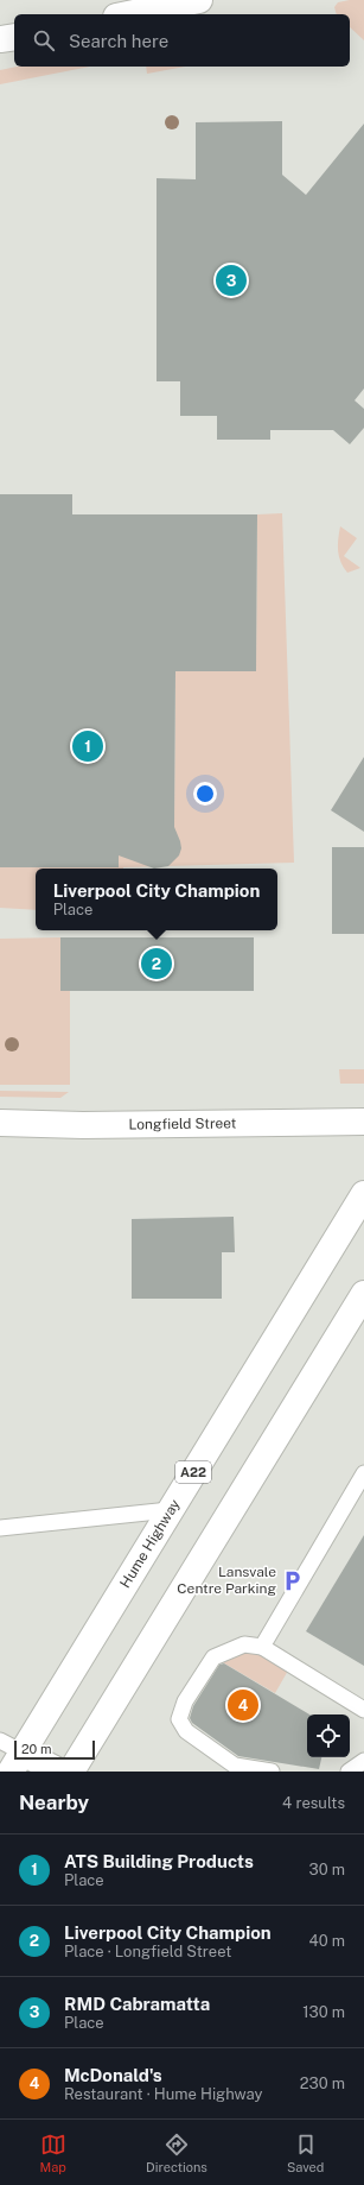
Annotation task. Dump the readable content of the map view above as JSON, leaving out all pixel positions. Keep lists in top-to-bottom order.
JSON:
{
  "streets": {
    "main road": ["Longfield Street", "A22", "Hume Highway"]
  },
  "places": {
    "parking": ["Lansvale Centre Parking"]
  },
  "scale_bar": "20 m",
  "page": {
    "search": "Search here",
    "pins": [
      "3",
      "1",
      "2",
      "4"
    ],
    "popup": ["Liverpool City Champion", "Place"],
    "scale": "20 m",
    "heading": ["Nearby", "4 results"],
    "list": [
      {
        "mark": "1",
        "name": "ATS Building Products",
        "note": "Place",
        "value": "30 m"
      },
      {
        "mark": "2",
        "name": "Liverpool City Champion",
        "note": "Place · Longfield Street",
        "value": "40 m"
      },
      {
        "mark": "3",
        "name": "RMD Cabramatta",
        "note": "Place",
        "value": "130 m"
      },
      {
        "mark": "4",
        "name": "McDonald's",
        "note": "Restaurant · Hume Highway",
        "value": "230 m"
      }
    ],
    "nav": ["Map", "Directions", "Saved"]
  }
}
